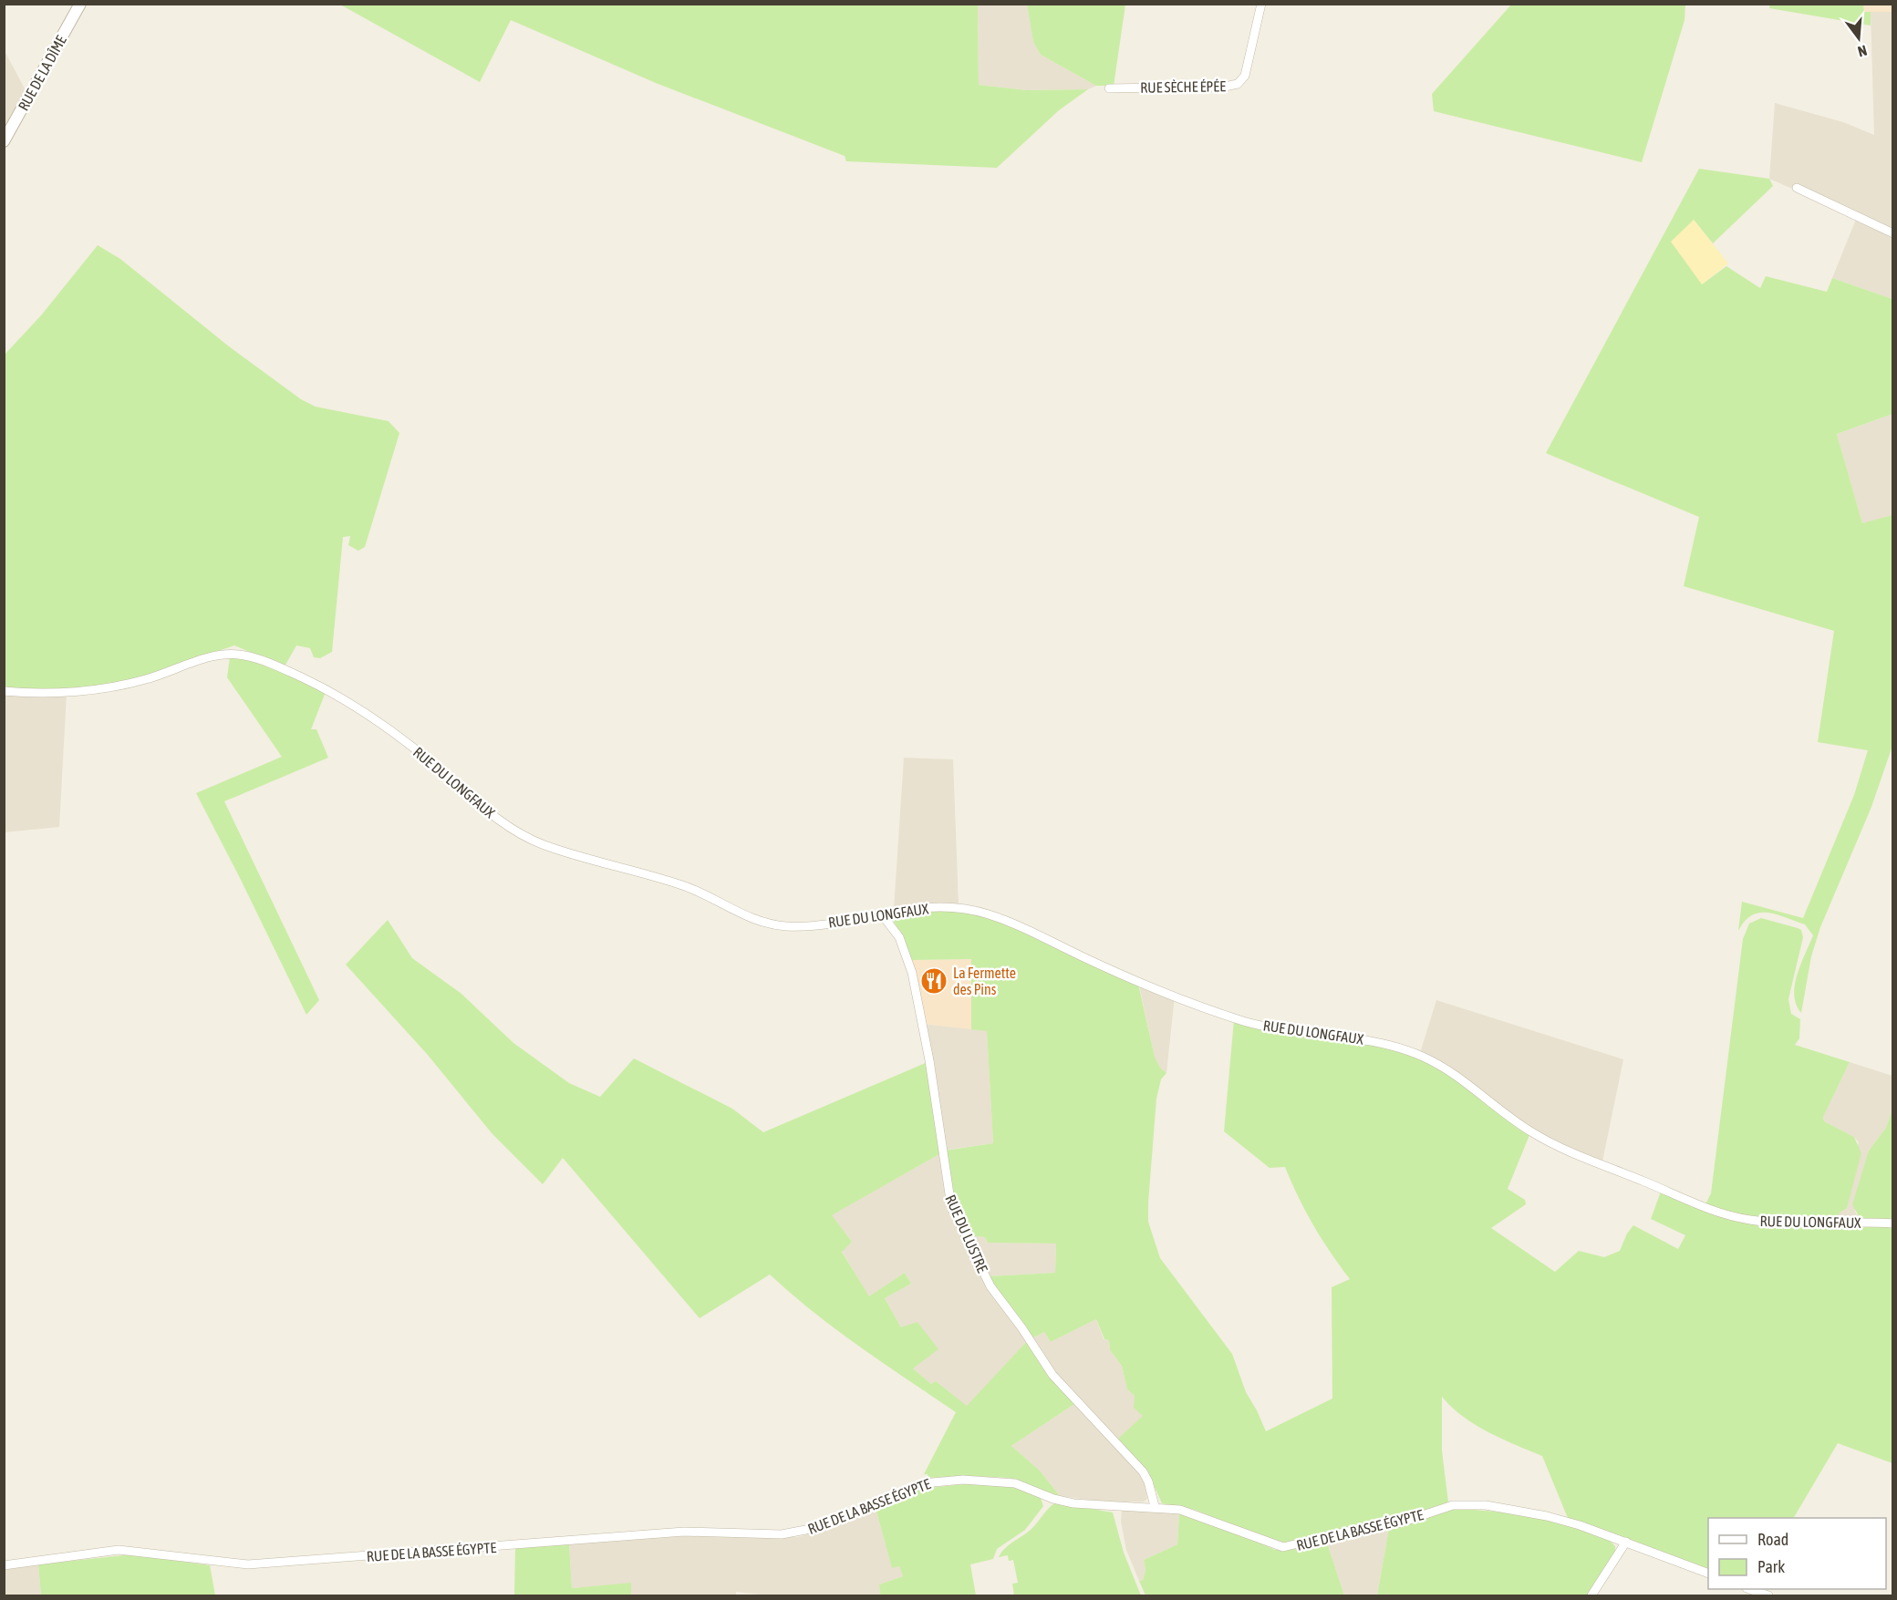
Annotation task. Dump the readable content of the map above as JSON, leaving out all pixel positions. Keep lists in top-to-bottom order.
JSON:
{
  "streets": {
    "street": [
      "RUE DE LA DÎME",
      "RUE SÈCHE ÉPÉE",
      "RUE DU LONGFAUX",
      "RUE DU LUSTRE",
      "RUE DE LA BASSE ÉGYPTE"
    ]
  },
  "crossings": [
    ["RUE DU LONGFAUX", "RUE DU LUSTRE"],
    ["RUE DU LUSTRE", "RUE DE LA BASSE ÉGYPTE"]
  ],
  "places": {
    "restaurant": ["La Fermette des Pins"]
  },
  "legend": ["Road", "Park"],
  "north": "bottom"
}
